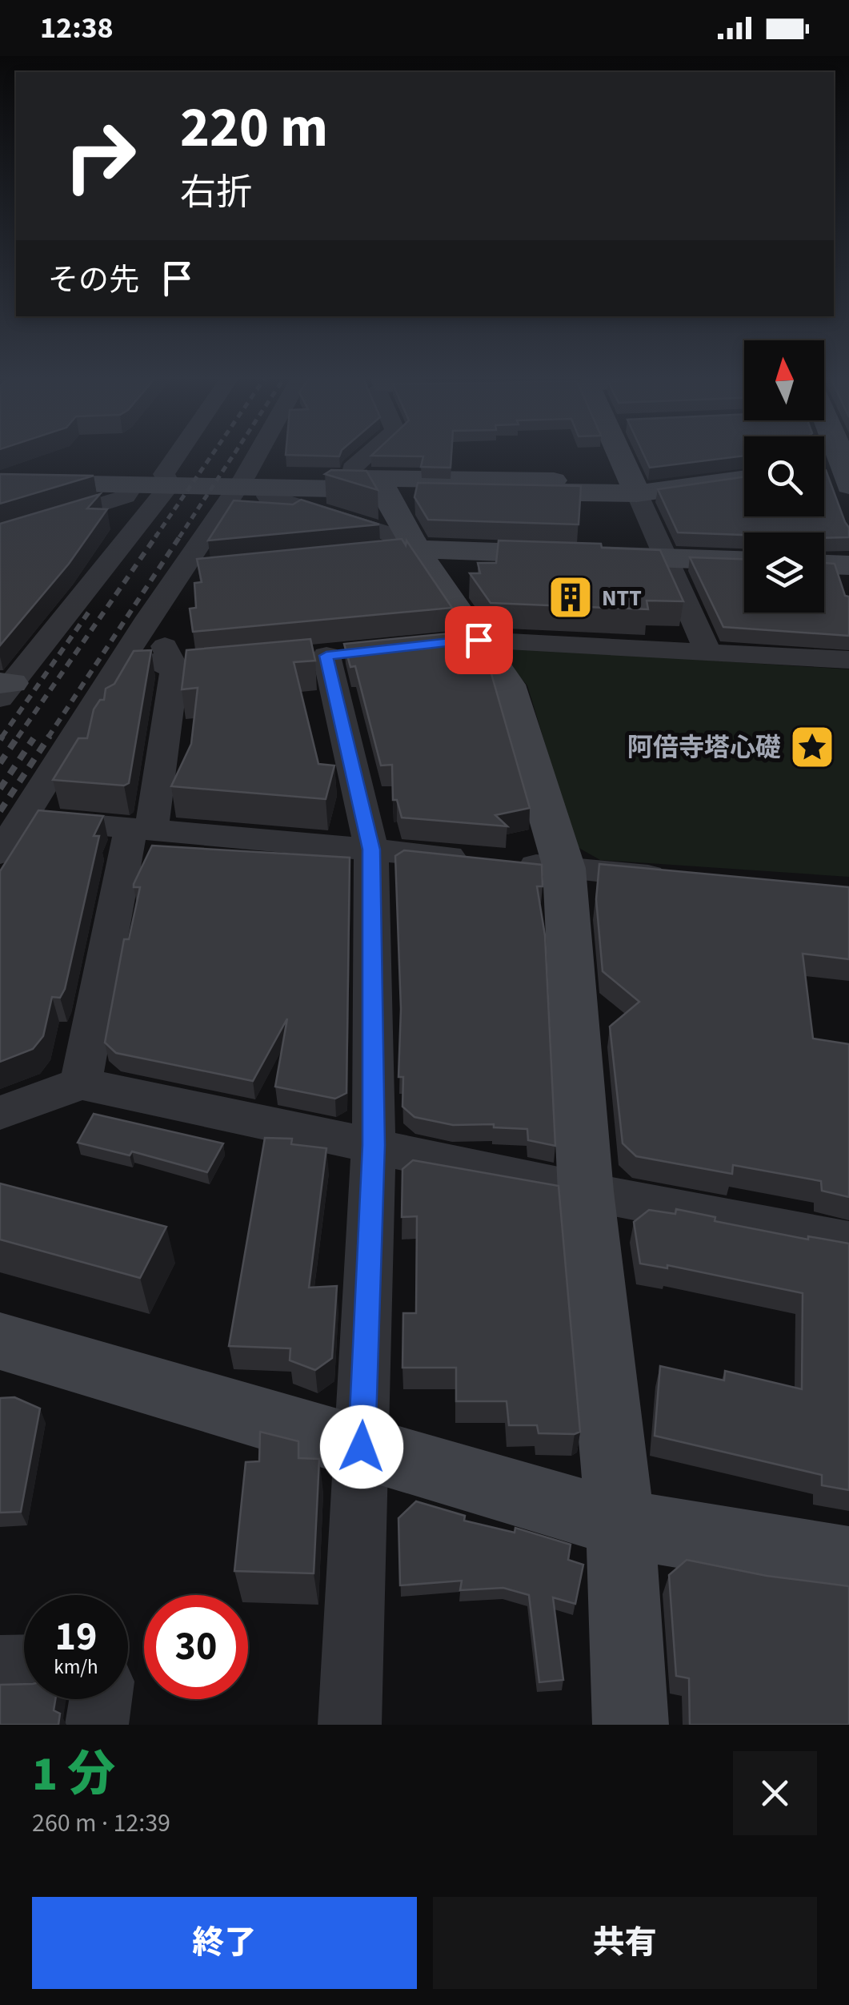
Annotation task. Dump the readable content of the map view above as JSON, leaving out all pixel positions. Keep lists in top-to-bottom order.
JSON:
{
  "places": {
    "building": ["NTT"],
    "place": ["阿倍寺塔心礎"]
  },
  "north": "top",
  "page": {
    "status": "12:38",
    "turn": ["220 m", "右折"],
    "then": "その先",
    "speed": "19 km/h",
    "limit": "30",
    "heading": ["1 分", "260 m · 12:39"],
    "buttons": ["終了", "共有"]
  }
}
